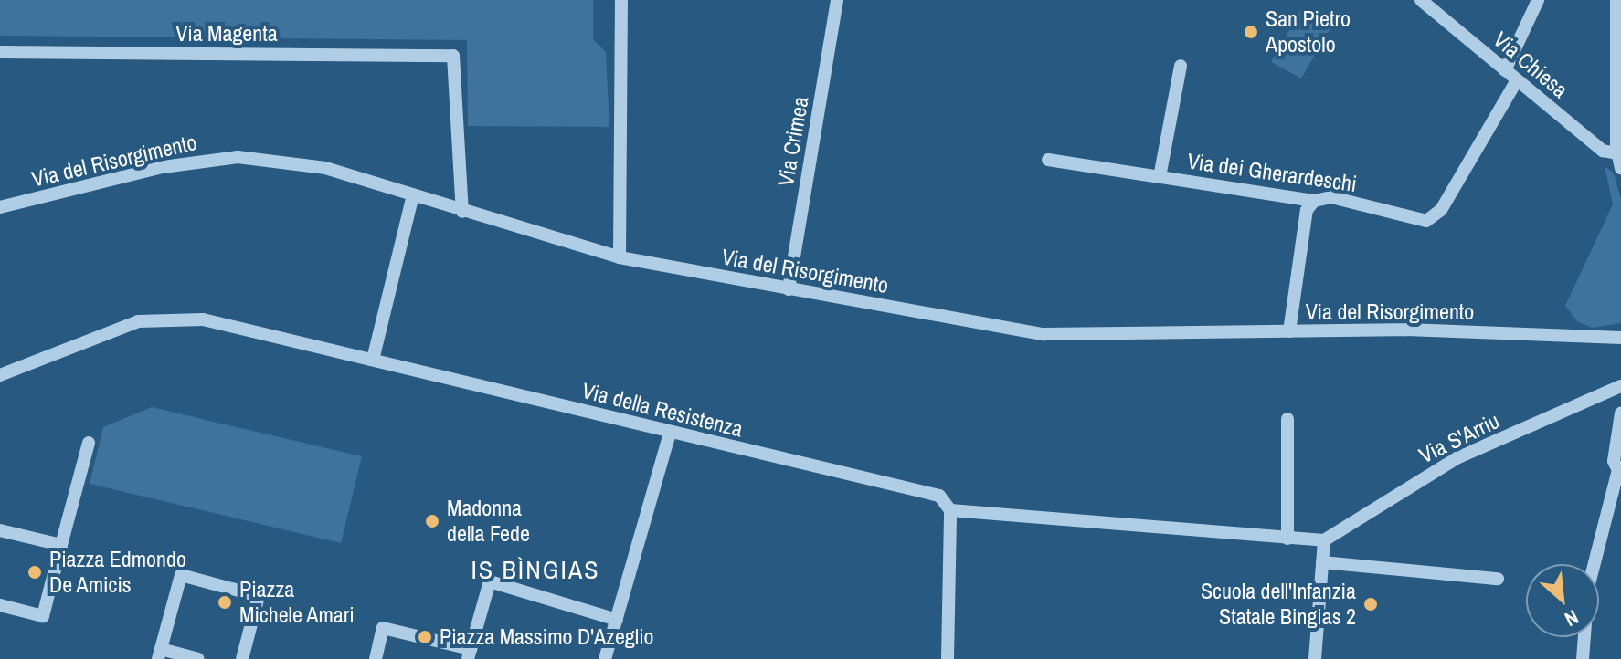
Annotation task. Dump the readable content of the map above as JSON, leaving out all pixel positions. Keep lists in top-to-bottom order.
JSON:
{
  "streets": {
    "street": [
      "Via Magenta",
      "Via Chiesa",
      "Via Crimea",
      "Via del Risorgimento",
      "Via dei Gherardeschi",
      "Via della Resistenza",
      "Via S'Arriu"
    ]
  },
  "crossings": [
    ["Via Magenta", "Via del Risorgimento"],
    ["Via Chiesa", "Via dei Gherardeschi"],
    ["Via Crimea", "Via del Risorgimento"],
    ["Via della Resistenza", "Via S'Arriu"]
  ],
  "districts": ["IS BÌNGIAS"],
  "places": [
    "San Pietro Apostolo",
    "Madonna della Fede",
    "Piazza Edmondo De Amicis",
    "Piazza Michele Amari",
    "Scuola dell'Infanzia Statale Bingias 2",
    "Piazza Massimo D'Azeglio"
  ],
  "north": "bottom right"
}
